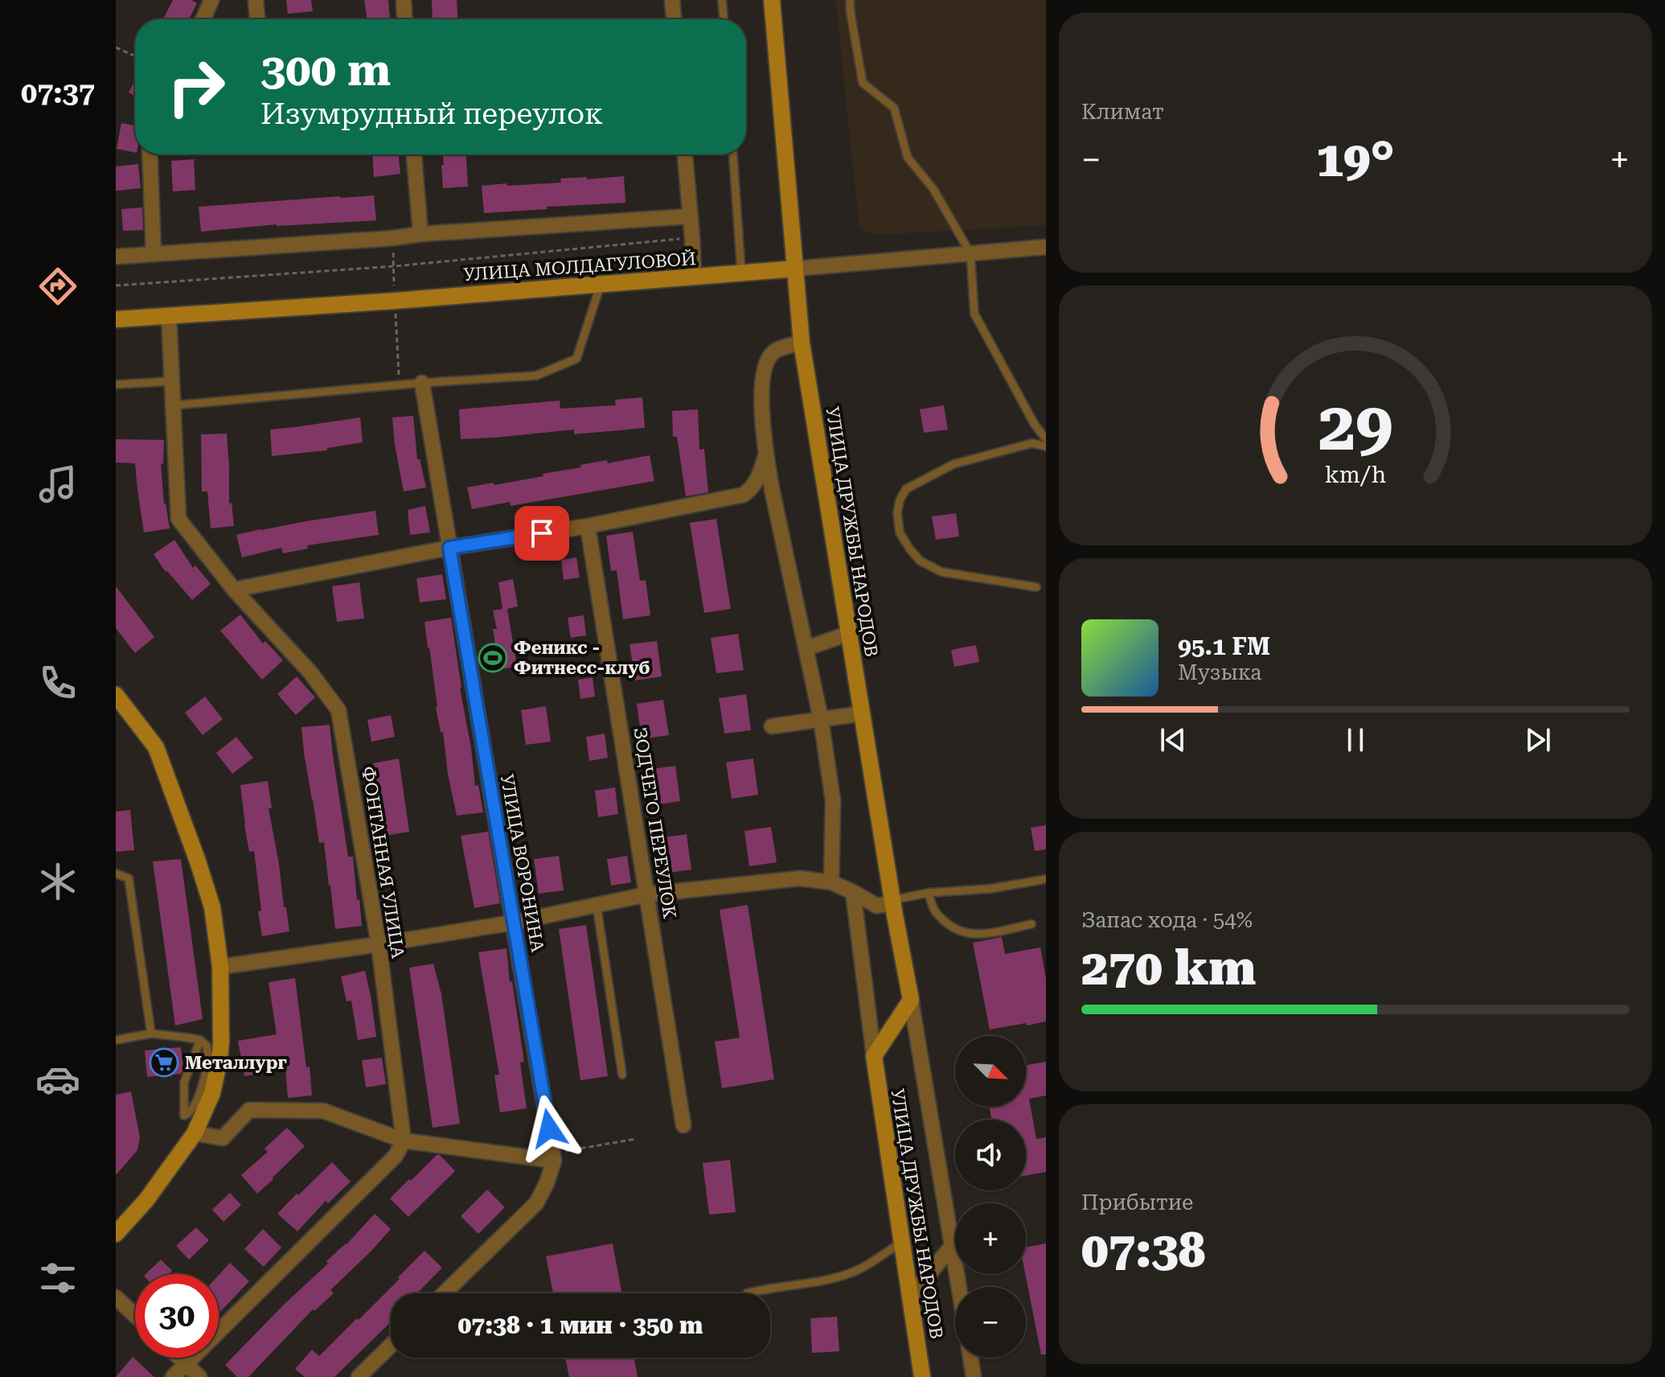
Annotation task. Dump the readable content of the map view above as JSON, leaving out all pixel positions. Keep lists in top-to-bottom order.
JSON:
{
  "streets": {
    "street": [
      "УЛИЦА МОЛДАГУЛОВОЙ",
      "УЛИЦА ДРУЖБЫ НАРОДОВ",
      "ЗОДЧЕГО ПЕРЕУЛОК",
      "ФОНТАННАЯ УЛИЦА",
      "УЛИЦА ВОРОНИНА"
    ]
  },
  "crossings": [
    ["УЛИЦА МОЛДАГУЛОВОЙ", "УЛИЦА ДРУЖБЫ НАРОДОВ"],
    ["УЛИЦА МОЛДАГУЛОВОЙ", "ФОНТАННАЯ УЛИЦА"]
  ],
  "places": {
    "sports": ["Феникс - Фитнесс-клуб"],
    "supermarket": ["Металлург"]
  },
  "north": "bottom right",
  "page": {
    "tabs": "07:37",
    "tile": [
      "Климат",
      ["Запас хода · 54%", "270 km"],
      ["Прибытие", "07:38"]
    ],
    "turn": ["300 m", "Изумрудный переулок"],
    "heat": ["−", "19°", "+"],
    "song": ["95.1 FM", "Музыка"],
    "map_buttons": ["+", "−"],
    "limit": "30",
    "trip": "07:38 · 1 мин · 350 m",
    "gauge": ["29", "km/h"]
  }
}
